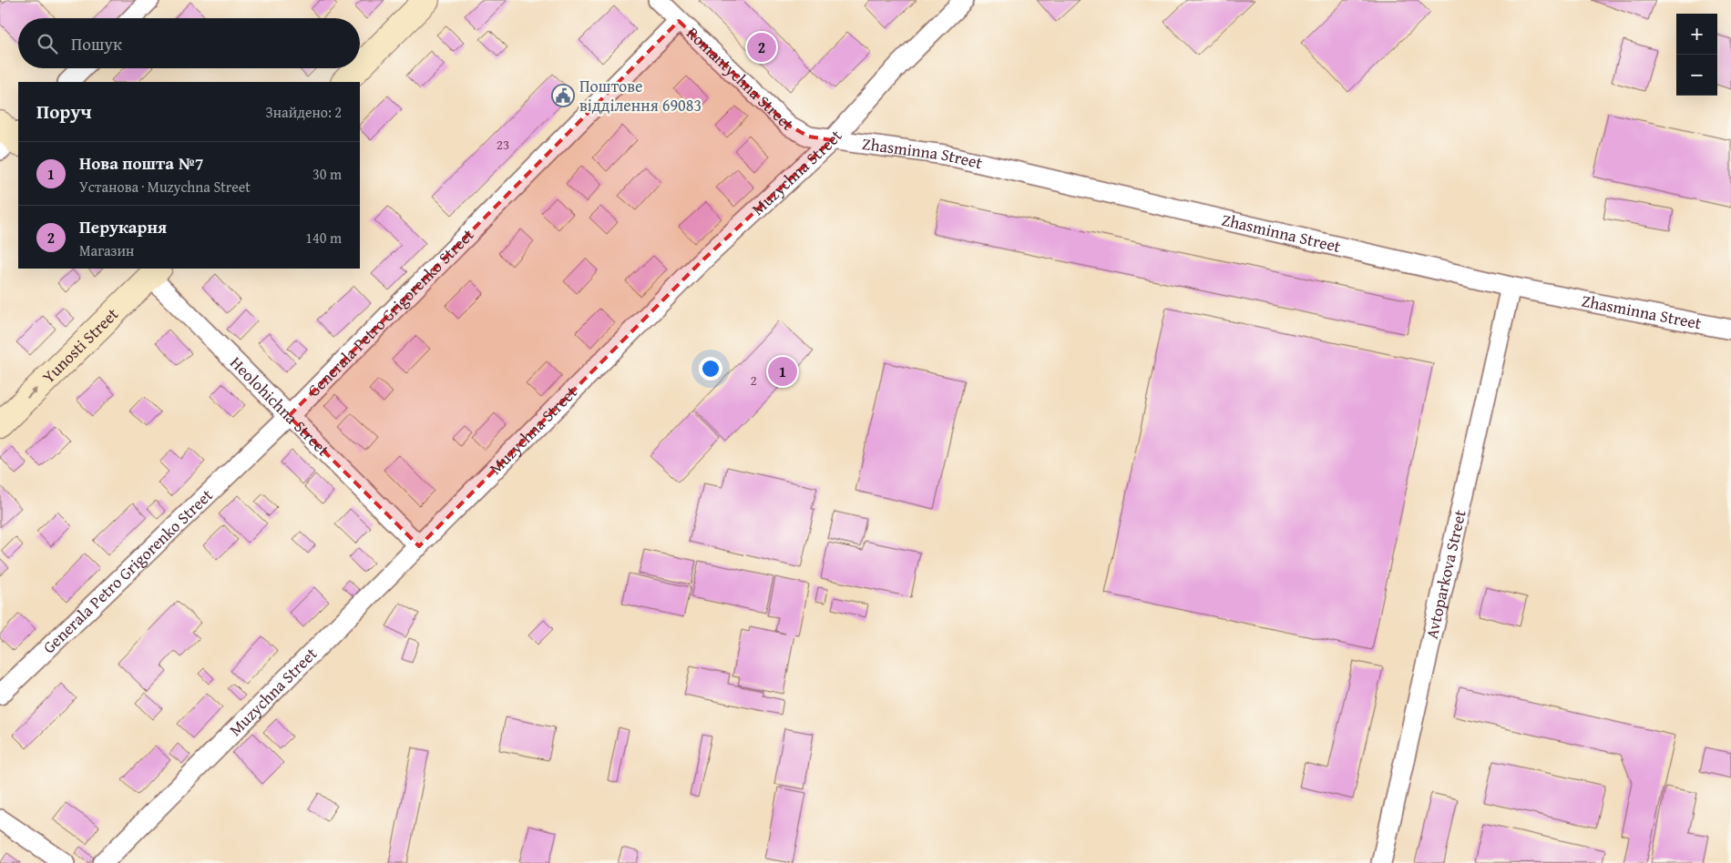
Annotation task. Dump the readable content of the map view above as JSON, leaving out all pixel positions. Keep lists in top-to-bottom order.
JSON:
{
  "streets": {
    "street": [
      "Romantychna Street",
      "Zhasminna Street",
      "Muzychna Street",
      "Generala Petro Grigorenko Street",
      "Yunosti Street",
      "Heolohichna Street",
      "Avtoparkova Street"
    ]
  },
  "crossings": [
    ["Romantychna Street", "Zhasminna Street"],
    ["Romantychna Street", "Muzychna Street"],
    ["Romantychna Street", "Generala Petro Grigorenko Street"],
    ["Zhasminna Street", "Muzychna Street"],
    ["Zhasminna Street", "Avtoparkova Street"],
    ["Muzychna Street", "Heolohichna Street"],
    ["Generala Petro Grigorenko Street", "Heolohichna Street"],
    ["Yunosti Street", "Heolohichna Street"]
  ],
  "one_way": ["Yunosti Street"],
  "places": {
    "public building": ["Поштове відділення 69083"]
  },
  "house_numbers": ["23", "2"],
  "page": {
    "map_buttons": ["+", "−"],
    "search": "Пошук",
    "pins": ["2", "1"],
    "heading": ["Поруч", "Знайдено: 2"],
    "list": [
      {
        "mark": "1",
        "name": "Нова пошта №7",
        "note": "Установа · Muzychna Street",
        "value": "30 m"
      },
      {
        "mark": "2",
        "name": "Перукарня",
        "note": "Магазин",
        "value": "140 m"
      }
    ]
  }
}
